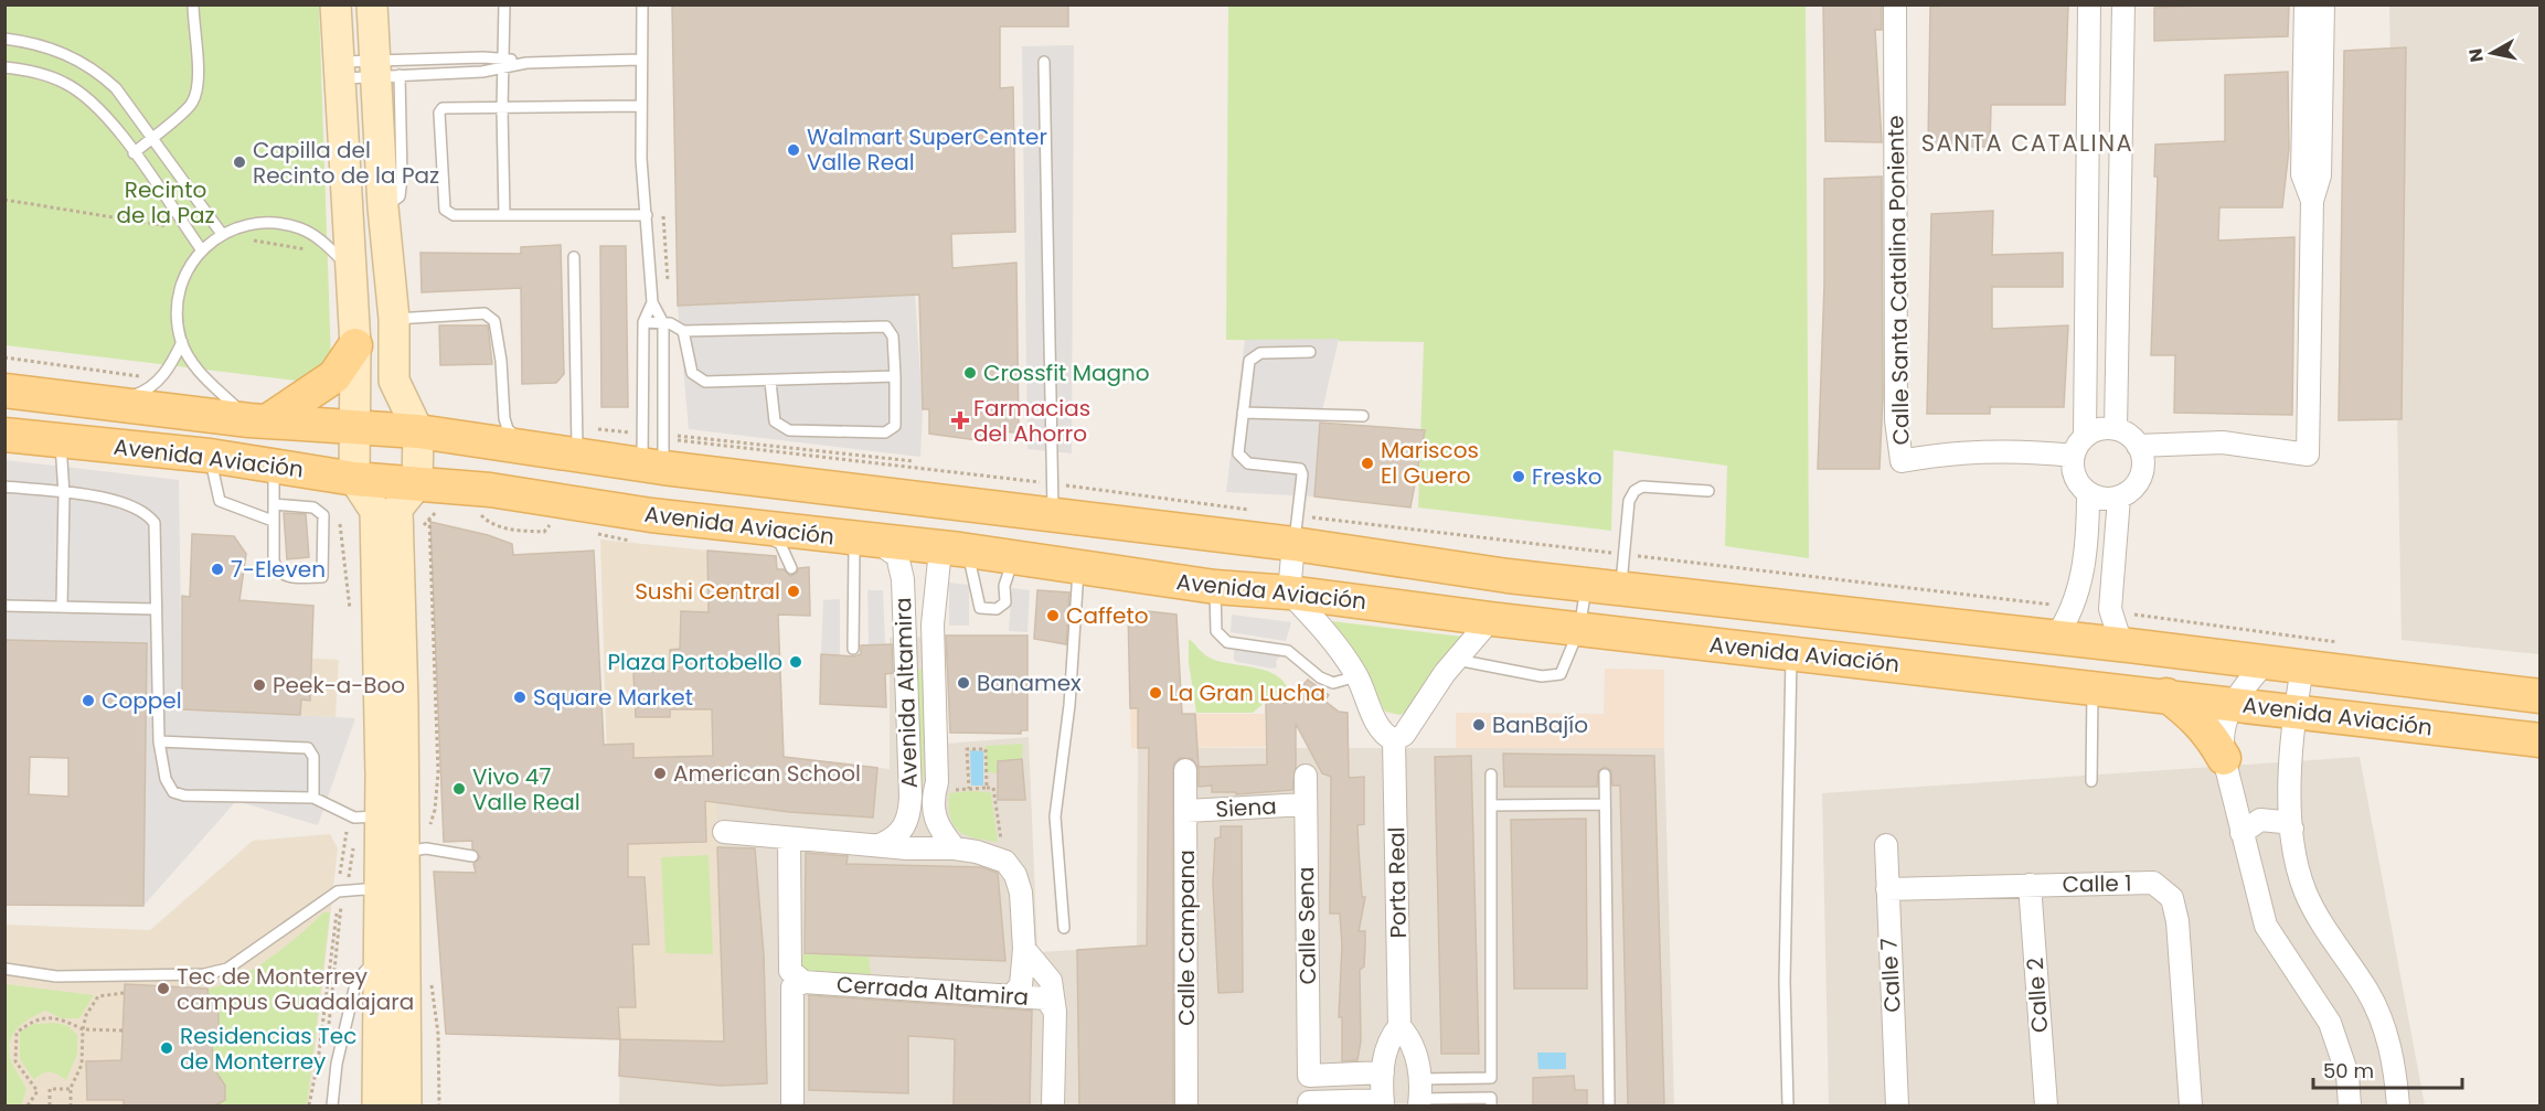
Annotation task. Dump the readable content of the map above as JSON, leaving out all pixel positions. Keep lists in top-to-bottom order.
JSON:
{
  "streets": {
    "main road": ["Avenida Aviación"],
    "street": [
      "Calle Santa Catalina Poniente",
      "Avenida Altamira",
      "Siena",
      "Porta Real",
      "Calle 1",
      "Calle Sena",
      "Calle Campana",
      "Calle 7",
      "Cerrada Altamira",
      "Calle 2"
    ]
  },
  "crossings": [
    ["Avenida Aviación", "Avenida Altamira"],
    ["Siena", "Calle Sena"],
    ["Siena", "Calle Campana"],
    ["Porta Real", "Calle Sena"],
    ["Calle 1", "Calle 7"],
    ["Calle 1", "Calle 2"]
  ],
  "districts": ["SANTA CATALINA"],
  "parks": ["Recinto de la Paz"],
  "places": {
    "other": [
      "Walmart SuperCenter Valle Real",
      "Capilla del Recinto de la Paz",
      "Crossfit Magno",
      "Mariscos El Guero",
      "Fresko",
      "7-Eleven",
      "Sushi Central",
      "Caffeto",
      "Plaza Portobello",
      "Banamex",
      "Peek-a-Boo",
      "La Gran Lucha",
      "Square Market",
      "Coppel",
      "BanBajío",
      "American School",
      "Vivo 47 Valle Real",
      "Tec de Monterrey campus Guadalajara",
      "Residencias Tec de Monterrey"
    ],
    "health": ["Farmacias del Ahorro"]
  },
  "scale_bar": "50 m",
  "north": "left"
}
